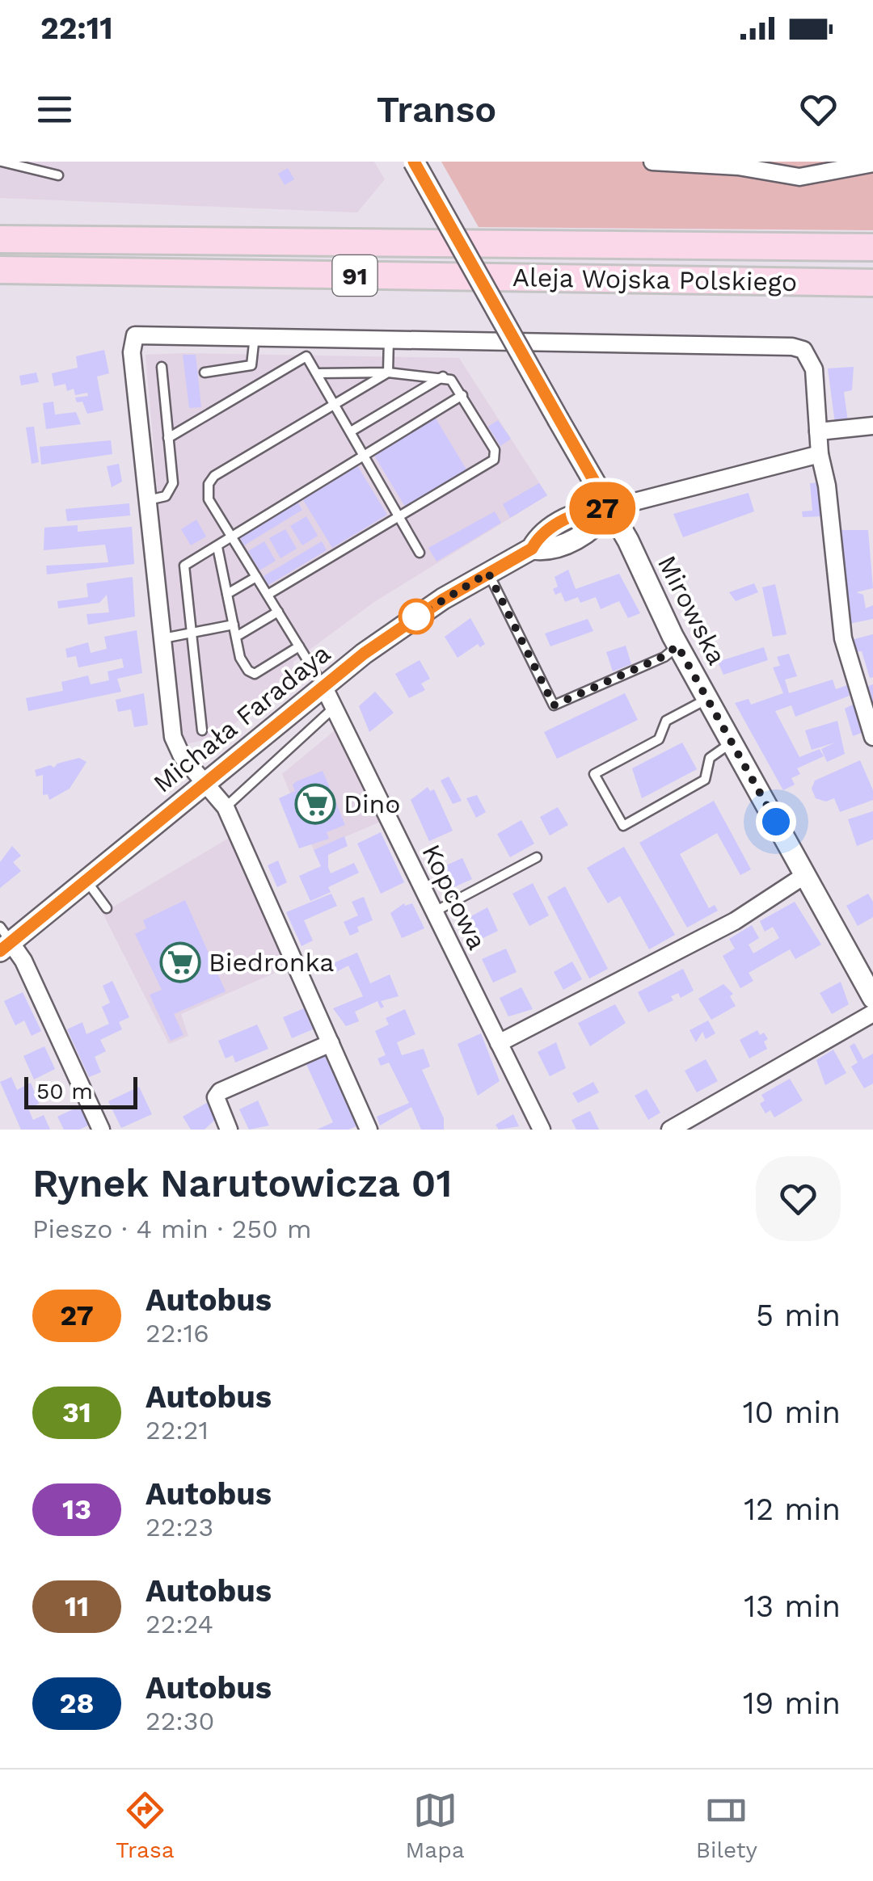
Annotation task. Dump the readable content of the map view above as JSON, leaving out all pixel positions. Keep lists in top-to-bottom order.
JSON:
{
  "streets": {
    "main road": ["91", "Aleja Wojska Polskiego"],
    "street": ["Mirowska", "Michała Faradaya", "Kopcowa"]
  },
  "crossings": [
    ["Mirowska", "Michała Faradaya"],
    ["Michała Faradaya", "Kopcowa"]
  ],
  "places": {
    "supermarket": ["Dino", "Biedronka"]
  },
  "lines": ["bus line 27"],
  "scale_bar": "50 m",
  "page": {
    "status": "22:11",
    "header": "Transo",
    "on_map": "27",
    "scale": "50 m",
    "heading": ["Rynek Narutowicza 01", "Pieszo · 4 min · 250 m"],
    "list": [
      {
        "mark": "27",
        "name": "Autobus",
        "note": "22:16",
        "value": "5 min"
      },
      {
        "mark": "31",
        "name": "Autobus",
        "note": "22:21",
        "value": "10 min"
      },
      {
        "mark": "13",
        "name": "Autobus",
        "note": "22:23",
        "value": "12 min"
      },
      {
        "mark": "11",
        "name": "Autobus",
        "note": "22:24",
        "value": "13 min"
      },
      {
        "mark": "28",
        "name": "Autobus",
        "note": "22:30",
        "value": "19 min"
      }
    ],
    "tabs": ["Trasa", "Mapa", "Bilety"]
  }
}
